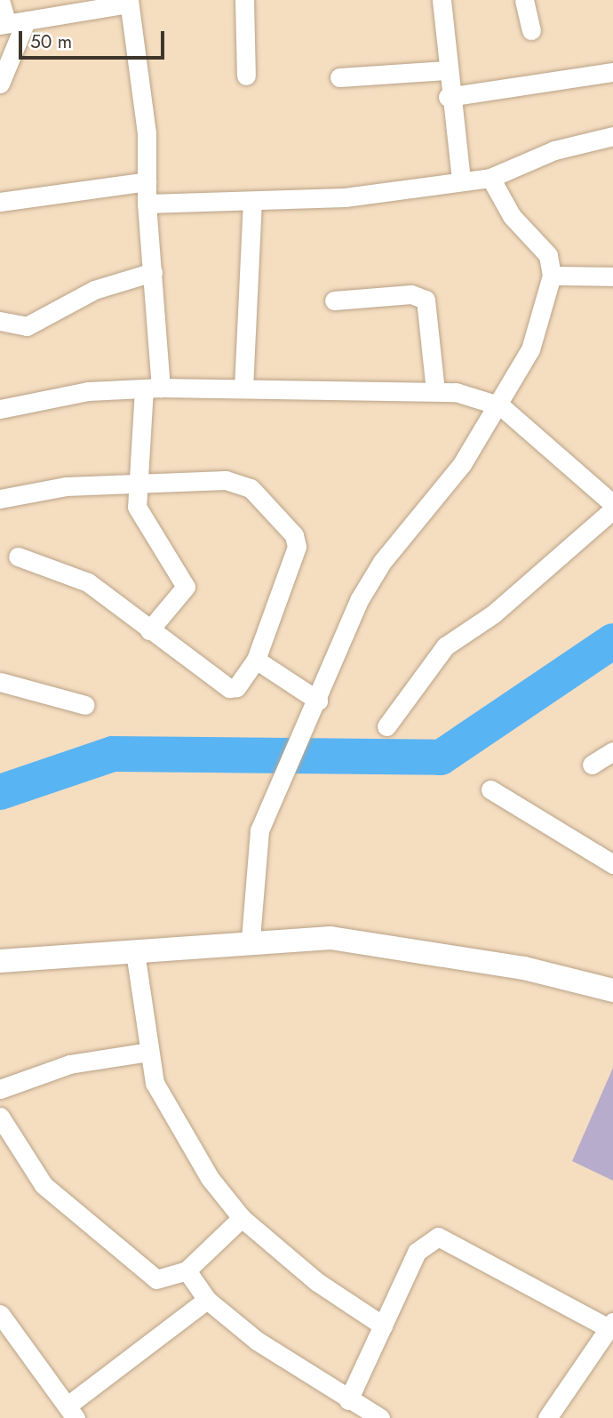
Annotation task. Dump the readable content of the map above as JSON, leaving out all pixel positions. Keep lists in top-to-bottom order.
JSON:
{
  "scale_bar": "50 m"
}
